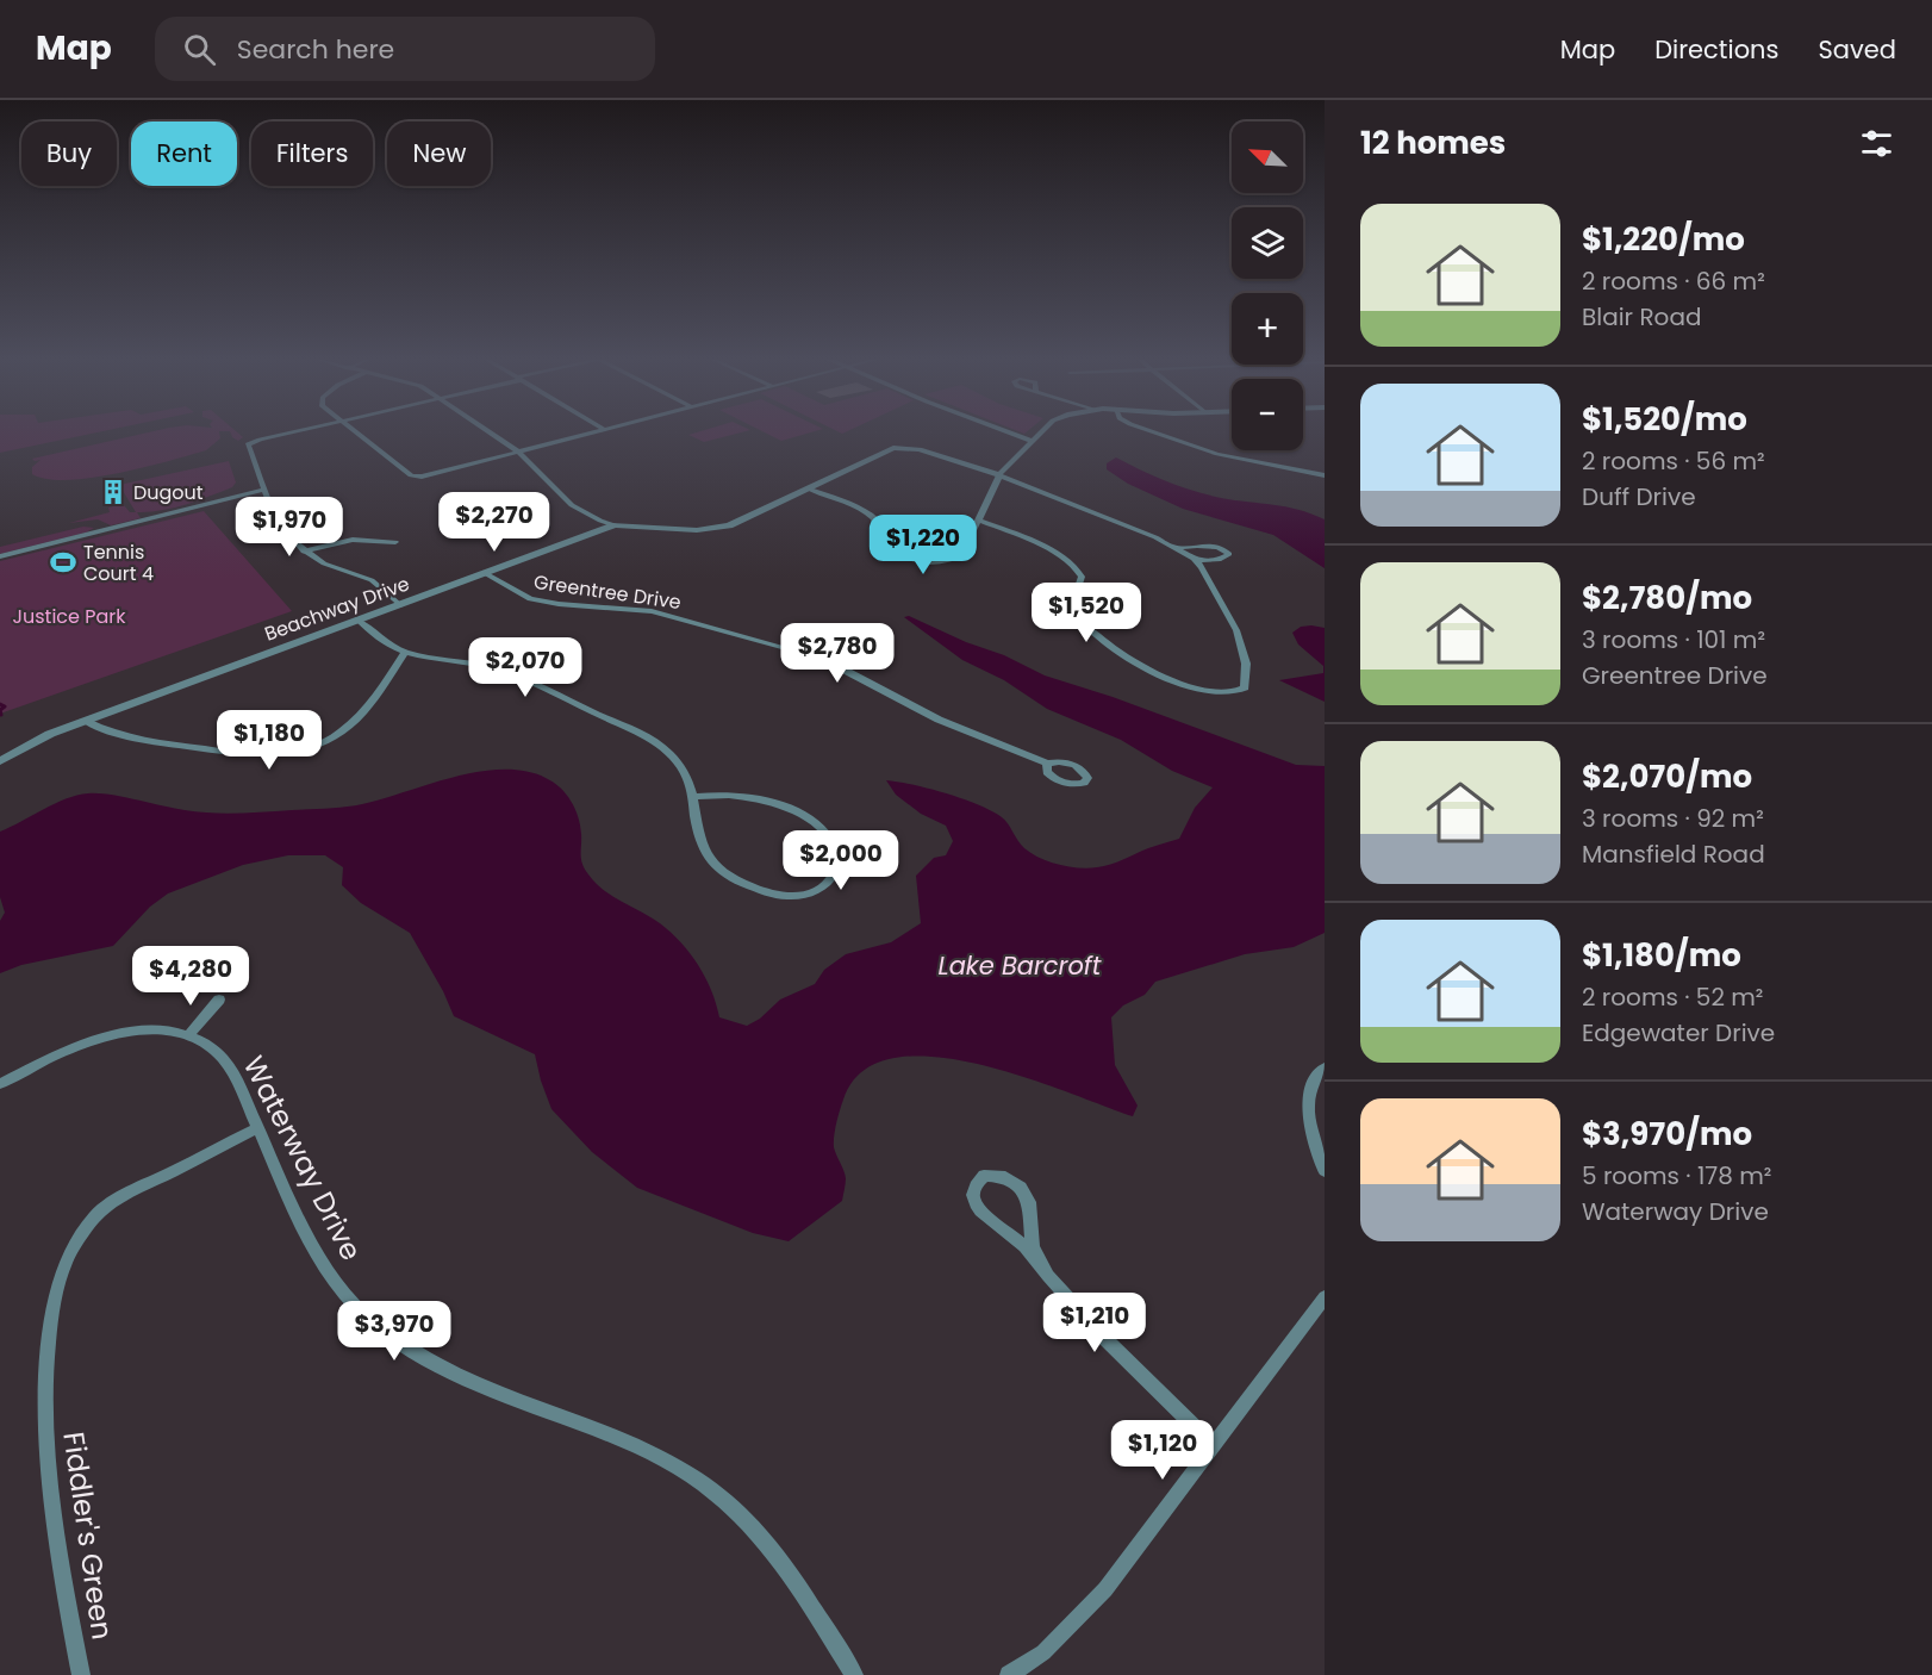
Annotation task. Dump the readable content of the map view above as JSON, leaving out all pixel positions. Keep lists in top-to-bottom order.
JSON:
{
  "streets": {
    "street": [
      "Greentree Drive",
      "Beachway Drive",
      "Waterway Drive",
      "Fiddler's Green"
    ]
  },
  "crossings": [
    ["Greentree Drive", "Beachway Drive"],
    ["Waterway Drive", "Fiddler's Green"]
  ],
  "water": ["Lake Barcroft"],
  "parks": ["Justice Park"],
  "places": {
    "building": ["Dugout"],
    "sports": ["Tennis Court 4"]
  },
  "north": "top left",
  "page": {
    "header": "Map",
    "search": "Search here",
    "nav": ["Map", "Directions", "Saved"],
    "heading": "12 homes",
    "map_buttons": ["+", "−"],
    "chip": [
      "Buy",
      "Rent",
      "Filters",
      "New"
    ],
    "list": [
      {
        "name": "$1,220/mo",
        "note": "2 rooms · 66 m² · Blair Road"
      },
      {
        "name": "$1,520/mo",
        "note": "2 rooms · 56 m² · Duff Drive"
      },
      {
        "name": "$2,780/mo",
        "note": "3 rooms · 101 m² · Greentree Drive"
      },
      {
        "name": "$2,070/mo",
        "note": "3 rooms · 92 m² · Mansfield Road"
      },
      {
        "name": "$1,180/mo",
        "note": "2 rooms · 52 m² · Edgewater Drive"
      },
      {
        "name": "$3,970/mo",
        "note": "5 rooms · 178 m² · Waterway Drive"
      }
    ],
    "price": [
      "$2,270",
      "$1,970",
      "$1,220",
      "$1,520",
      "$2,780",
      "$2,070",
      "$1,180",
      "$2,000",
      "$4,280",
      "$1,210",
      "$3,970",
      "$1,120"
    ]
  }
}
